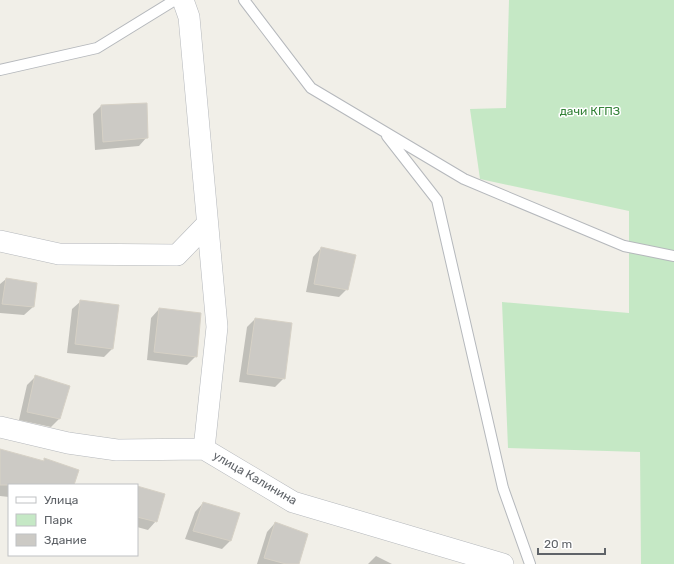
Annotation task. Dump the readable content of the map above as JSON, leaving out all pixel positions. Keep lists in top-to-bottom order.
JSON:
{
  "streets": {
    "street": ["улица Калинина"]
  },
  "parks": ["дачи КГПЗ"],
  "legend": ["Улица", "Парк", "Здание"],
  "scale_bar": "20 m"
}
